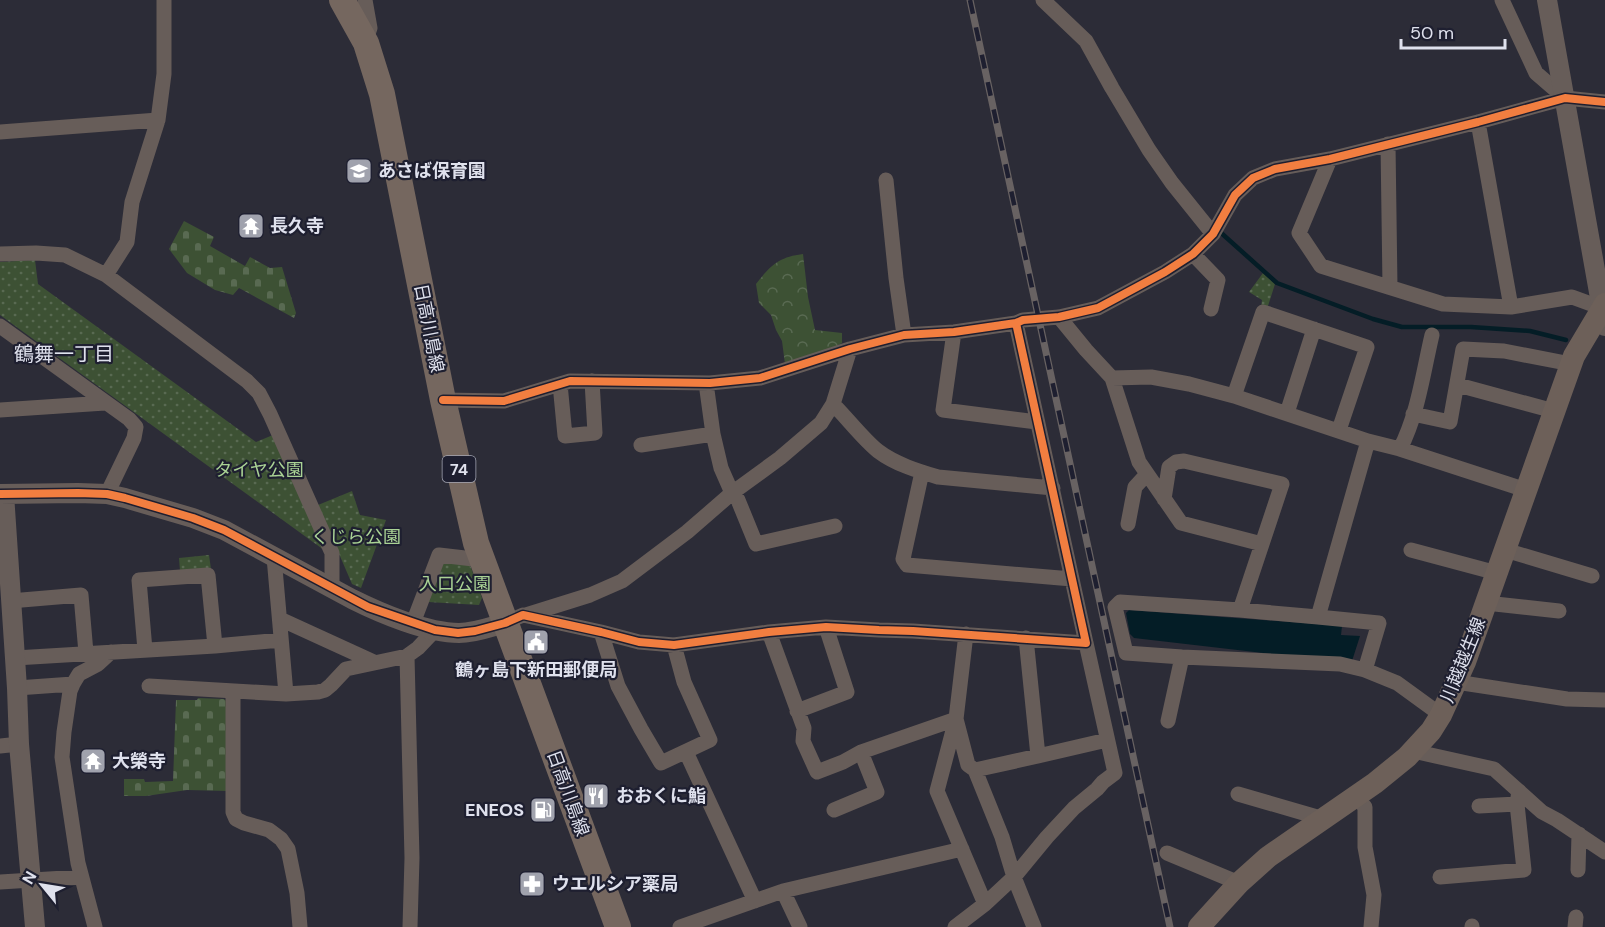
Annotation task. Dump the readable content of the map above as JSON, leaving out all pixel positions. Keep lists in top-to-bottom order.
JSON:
{
  "streets": {
    "main road": ["日高川島線", "74", "川越越生線"]
  },
  "districts": ["鶴舞一丁目"],
  "parks": ["タイヤ公園", "くじら公園", "入口公園"],
  "places": {
    "school or university": ["あさば保育園"],
    "temple": ["長久寺", "大榮寺"],
    "public building": ["鶴ヶ島下新田郵便局"],
    "restaurant": ["おおくに鮨"],
    "fuel station": ["ENEOS"],
    "pharmacy": ["ウエルシア薬局"]
  },
  "scale_bar": "50 m",
  "north": "top left"
}
